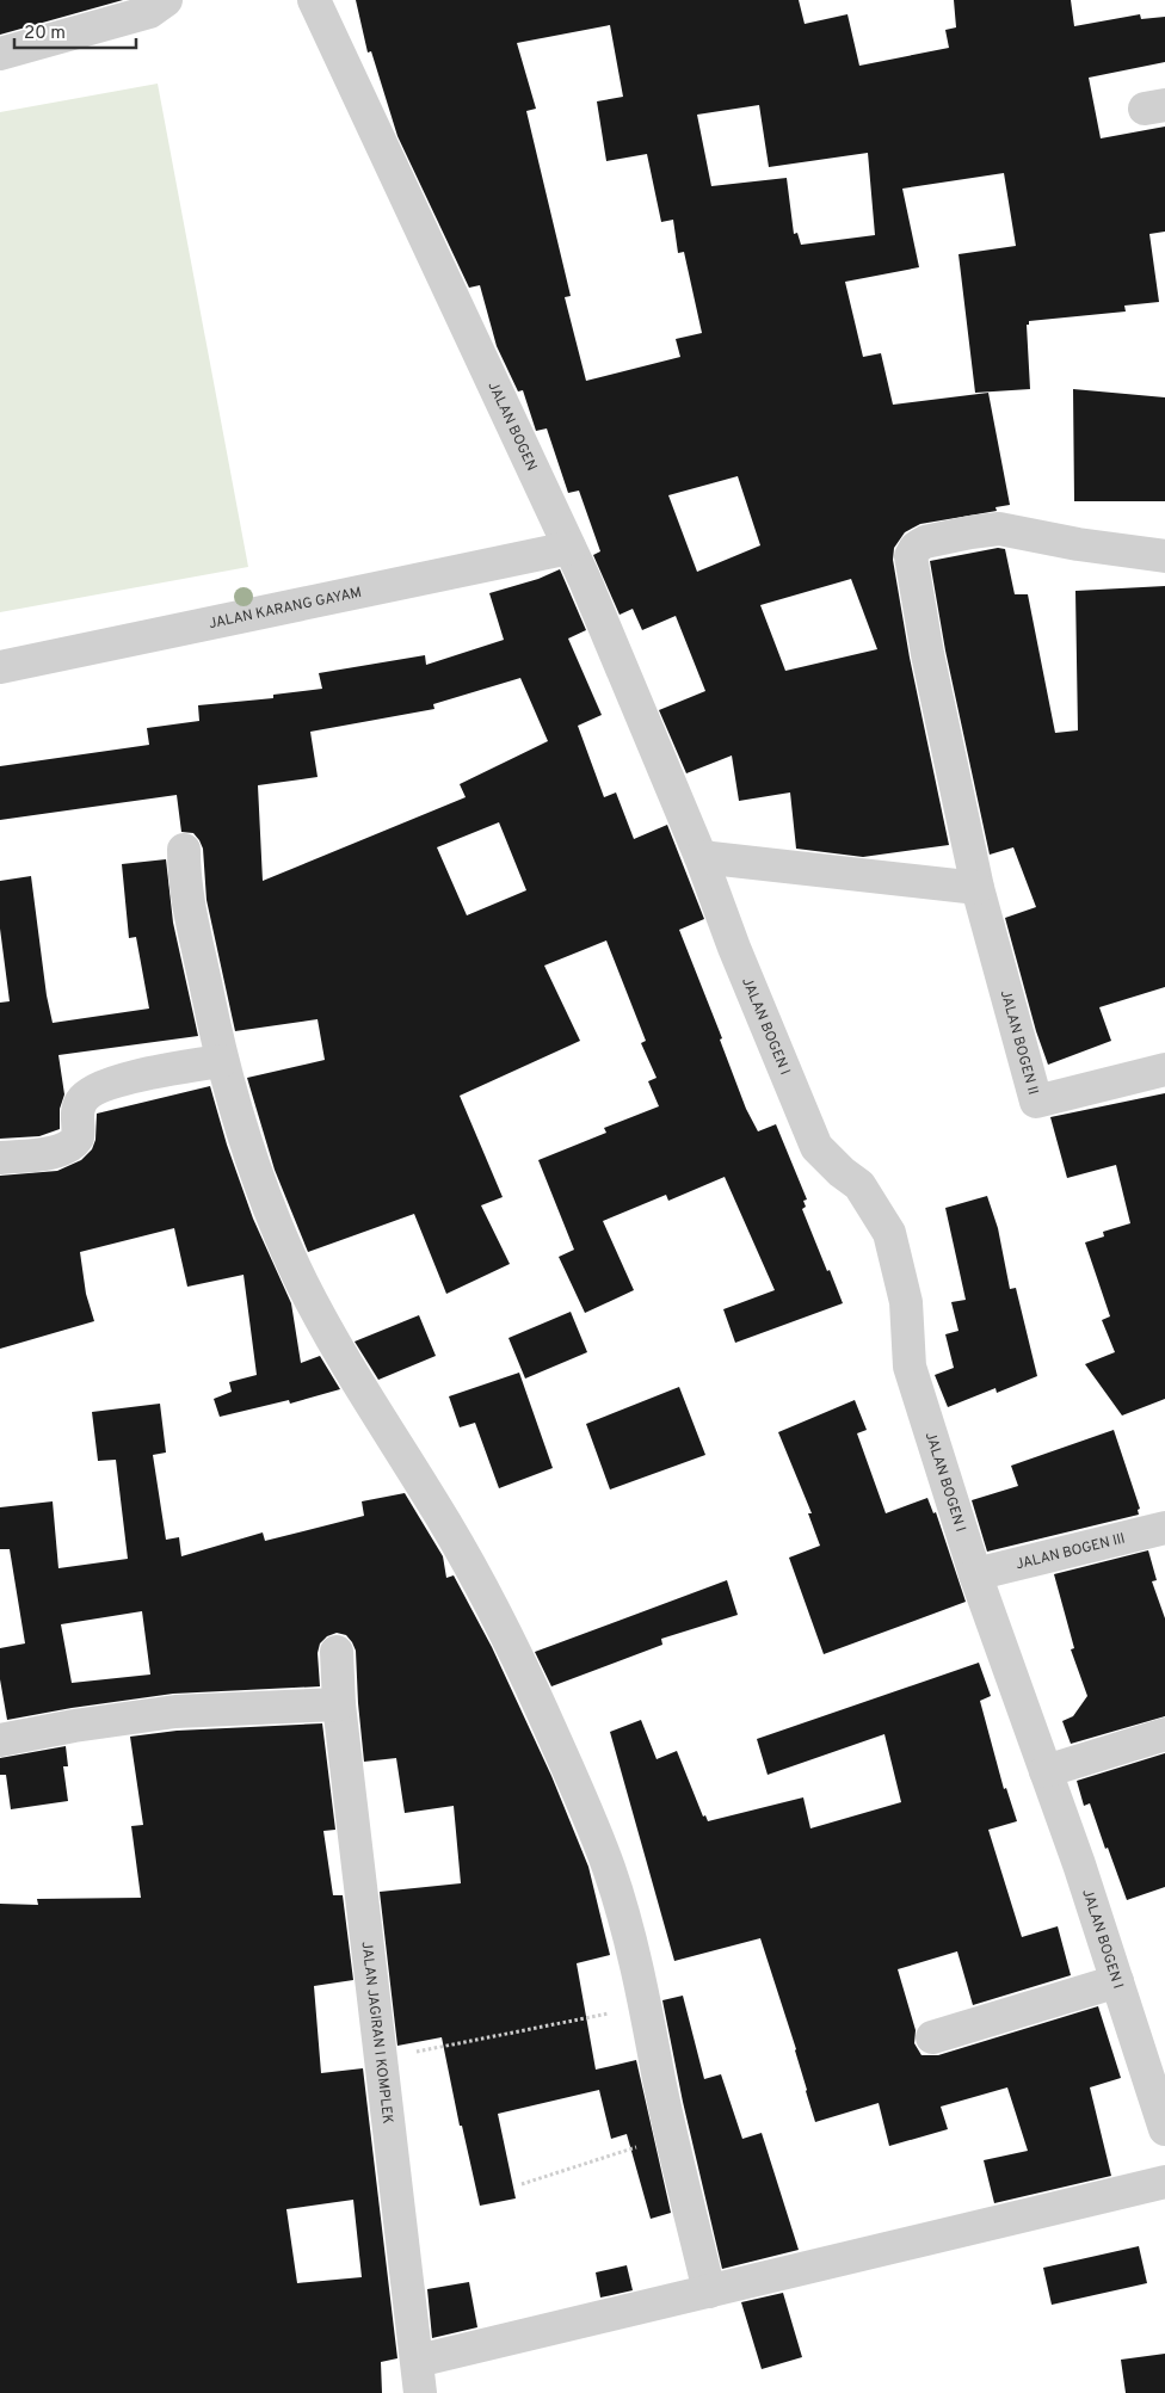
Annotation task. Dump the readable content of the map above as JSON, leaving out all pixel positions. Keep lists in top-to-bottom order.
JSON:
{
  "streets": {
    "street": [
      "JALAN BOGEN",
      "JALAN KARANG GAYAM",
      "JALAN BOGEN I",
      "JALAN BOGEN II",
      "JALAN BOGEN III",
      "JALAN JAGIRAN I KOMPLEK"
    ]
  },
  "crossings": [
    ["JALAN BOGEN", "JALAN KARANG GAYAM"],
    ["JALAN BOGEN", "JALAN BOGEN I"],
    ["JALAN BOGEN I", "JALAN BOGEN III"]
  ],
  "scale_bar": "20 m"
}
